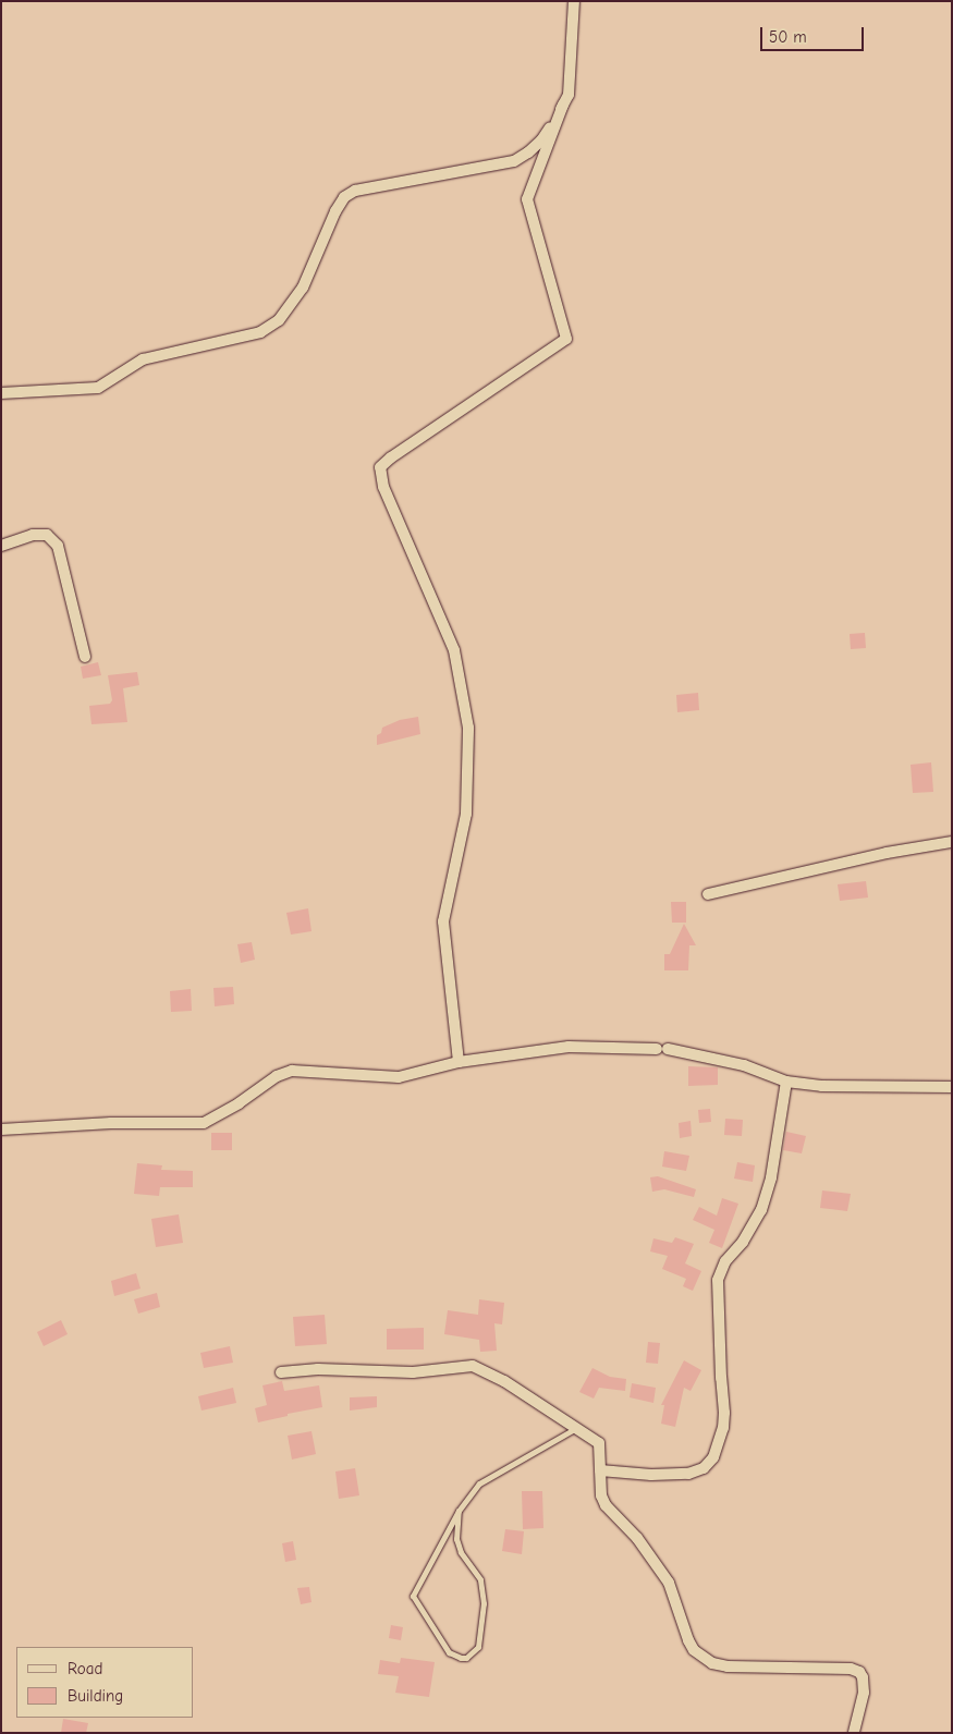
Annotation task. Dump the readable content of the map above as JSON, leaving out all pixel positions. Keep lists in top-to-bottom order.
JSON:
{
  "legend": ["Road", "Building"],
  "scale_bar": "50 m"
}
